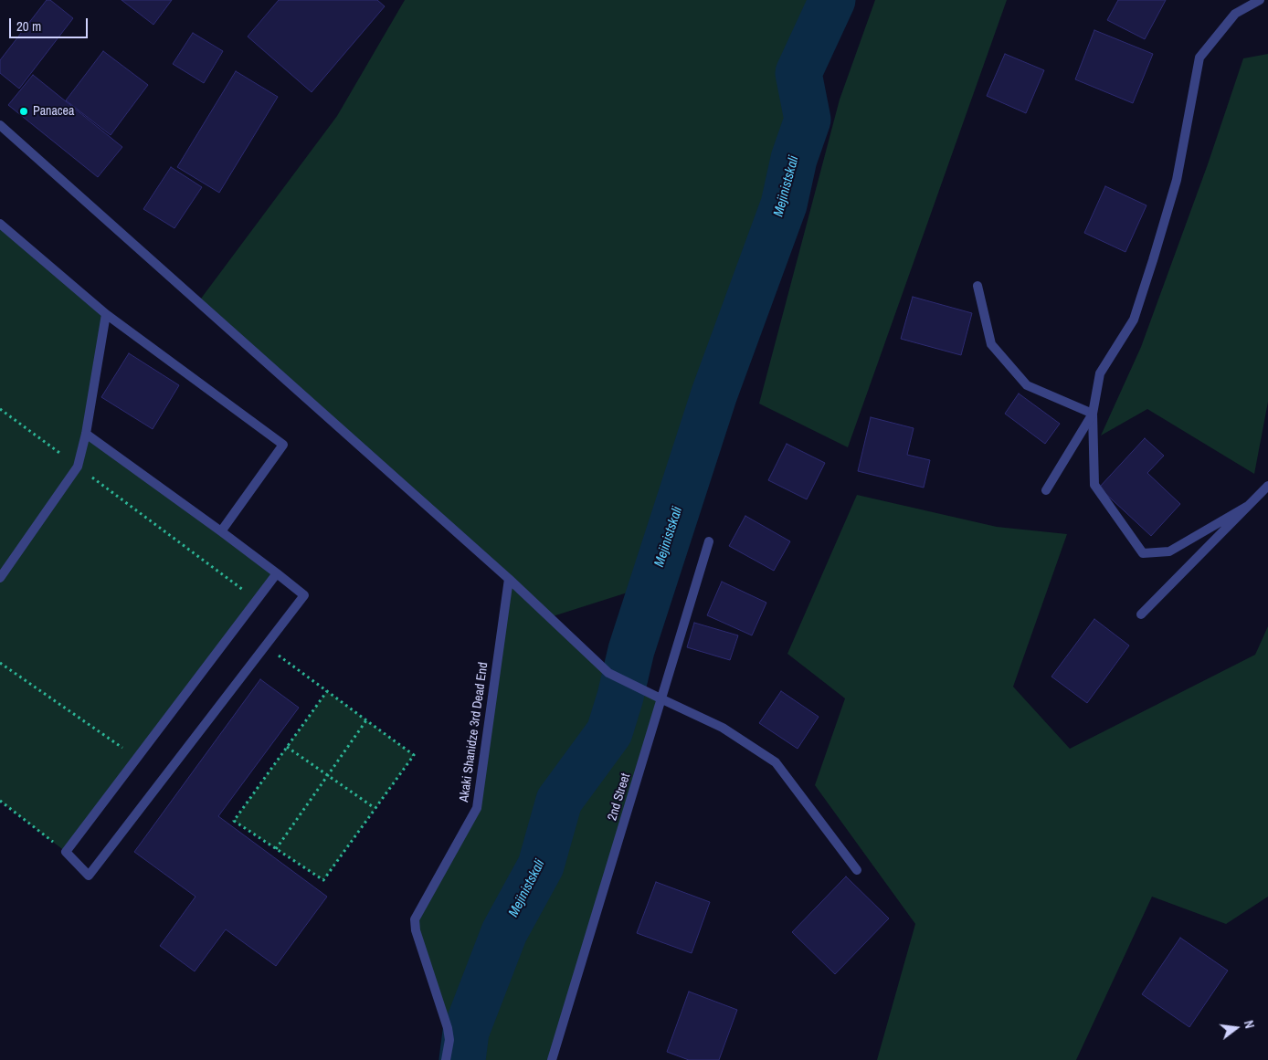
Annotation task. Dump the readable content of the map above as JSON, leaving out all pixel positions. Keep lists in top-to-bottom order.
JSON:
{
  "streets": {
    "street": ["Akaki Shanidze 3rd Dead End", "2nd Street"]
  },
  "water": ["Mejinistskali"],
  "places": ["Panacea"],
  "scale_bar": "20 m",
  "north": "right"
}
